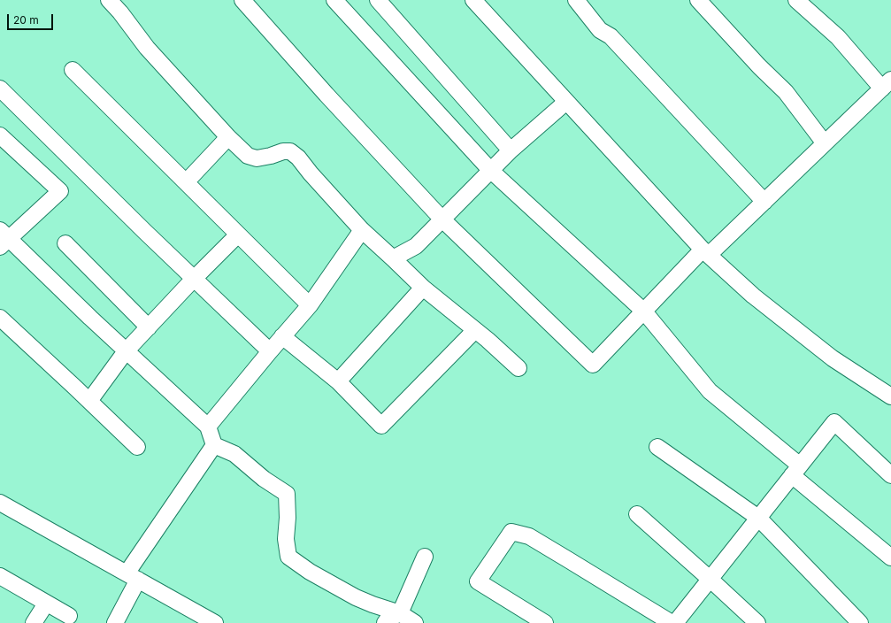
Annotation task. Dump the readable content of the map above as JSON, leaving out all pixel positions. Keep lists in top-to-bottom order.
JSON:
{
  "scale_bar": "20 m"
}
